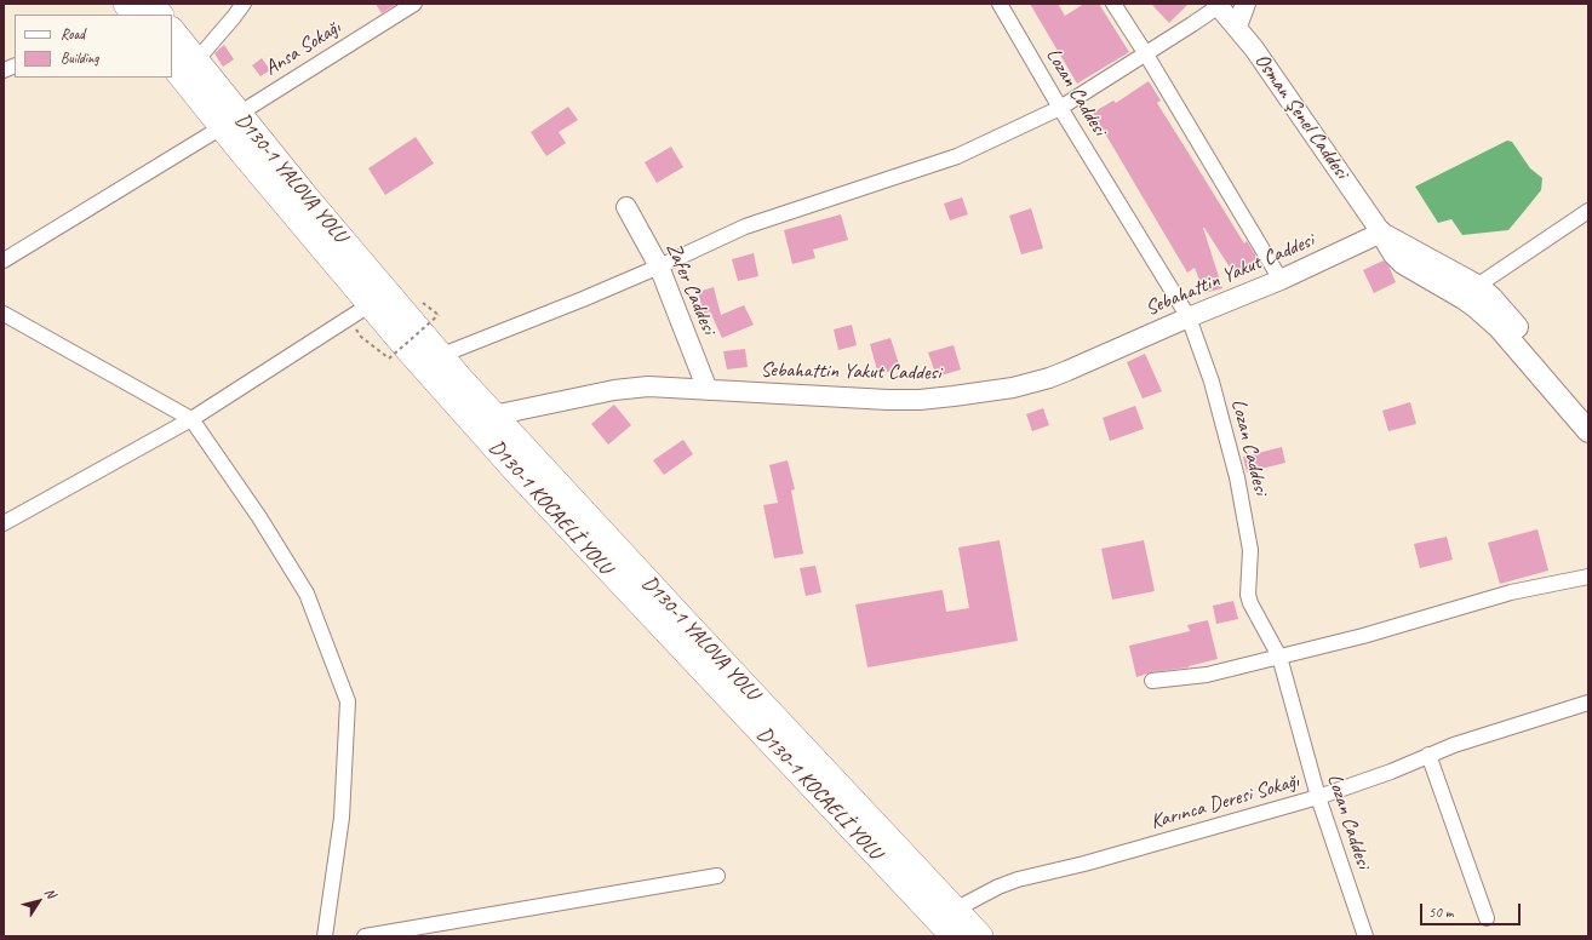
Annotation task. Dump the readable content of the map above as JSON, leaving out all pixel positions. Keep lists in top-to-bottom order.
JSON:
{
  "streets": {
    "highway": ["D130-1 YALOVA YOLU", "D130-1 KOCAELİ YOLU"],
    "main road": ["Osman Şenel Caddesi"],
    "street": [
      "Ansa Sokağı",
      "Lozan Caddesi",
      "Sebahattin Yakut Caddesi",
      "Zafer Caddesi",
      "Karınca Deresi Sokağı"
    ]
  },
  "crossings": [
    ["Ansa Sokağı", "D130-1 YALOVA YOLU"],
    ["Lozan Caddesi", "Sebahattin Yakut Caddesi"],
    ["Lozan Caddesi", "Karınca Deresi Sokağı"],
    ["Osman Şenel Caddesi", "Sebahattin Yakut Caddesi"],
    ["D130-1 YALOVA YOLU", "Sebahattin Yakut Caddesi"],
    ["D130-1 YALOVA YOLU", "D130-1 KOCAELİ YOLU"],
    ["D130-1 YALOVA YOLU", "Karınca Deresi Sokağı"],
    ["Sebahattin Yakut Caddesi", "Zafer Caddesi"]
  ],
  "legend": ["Road", "Building"],
  "scale_bar": "50 m",
  "north": "top right"
}
